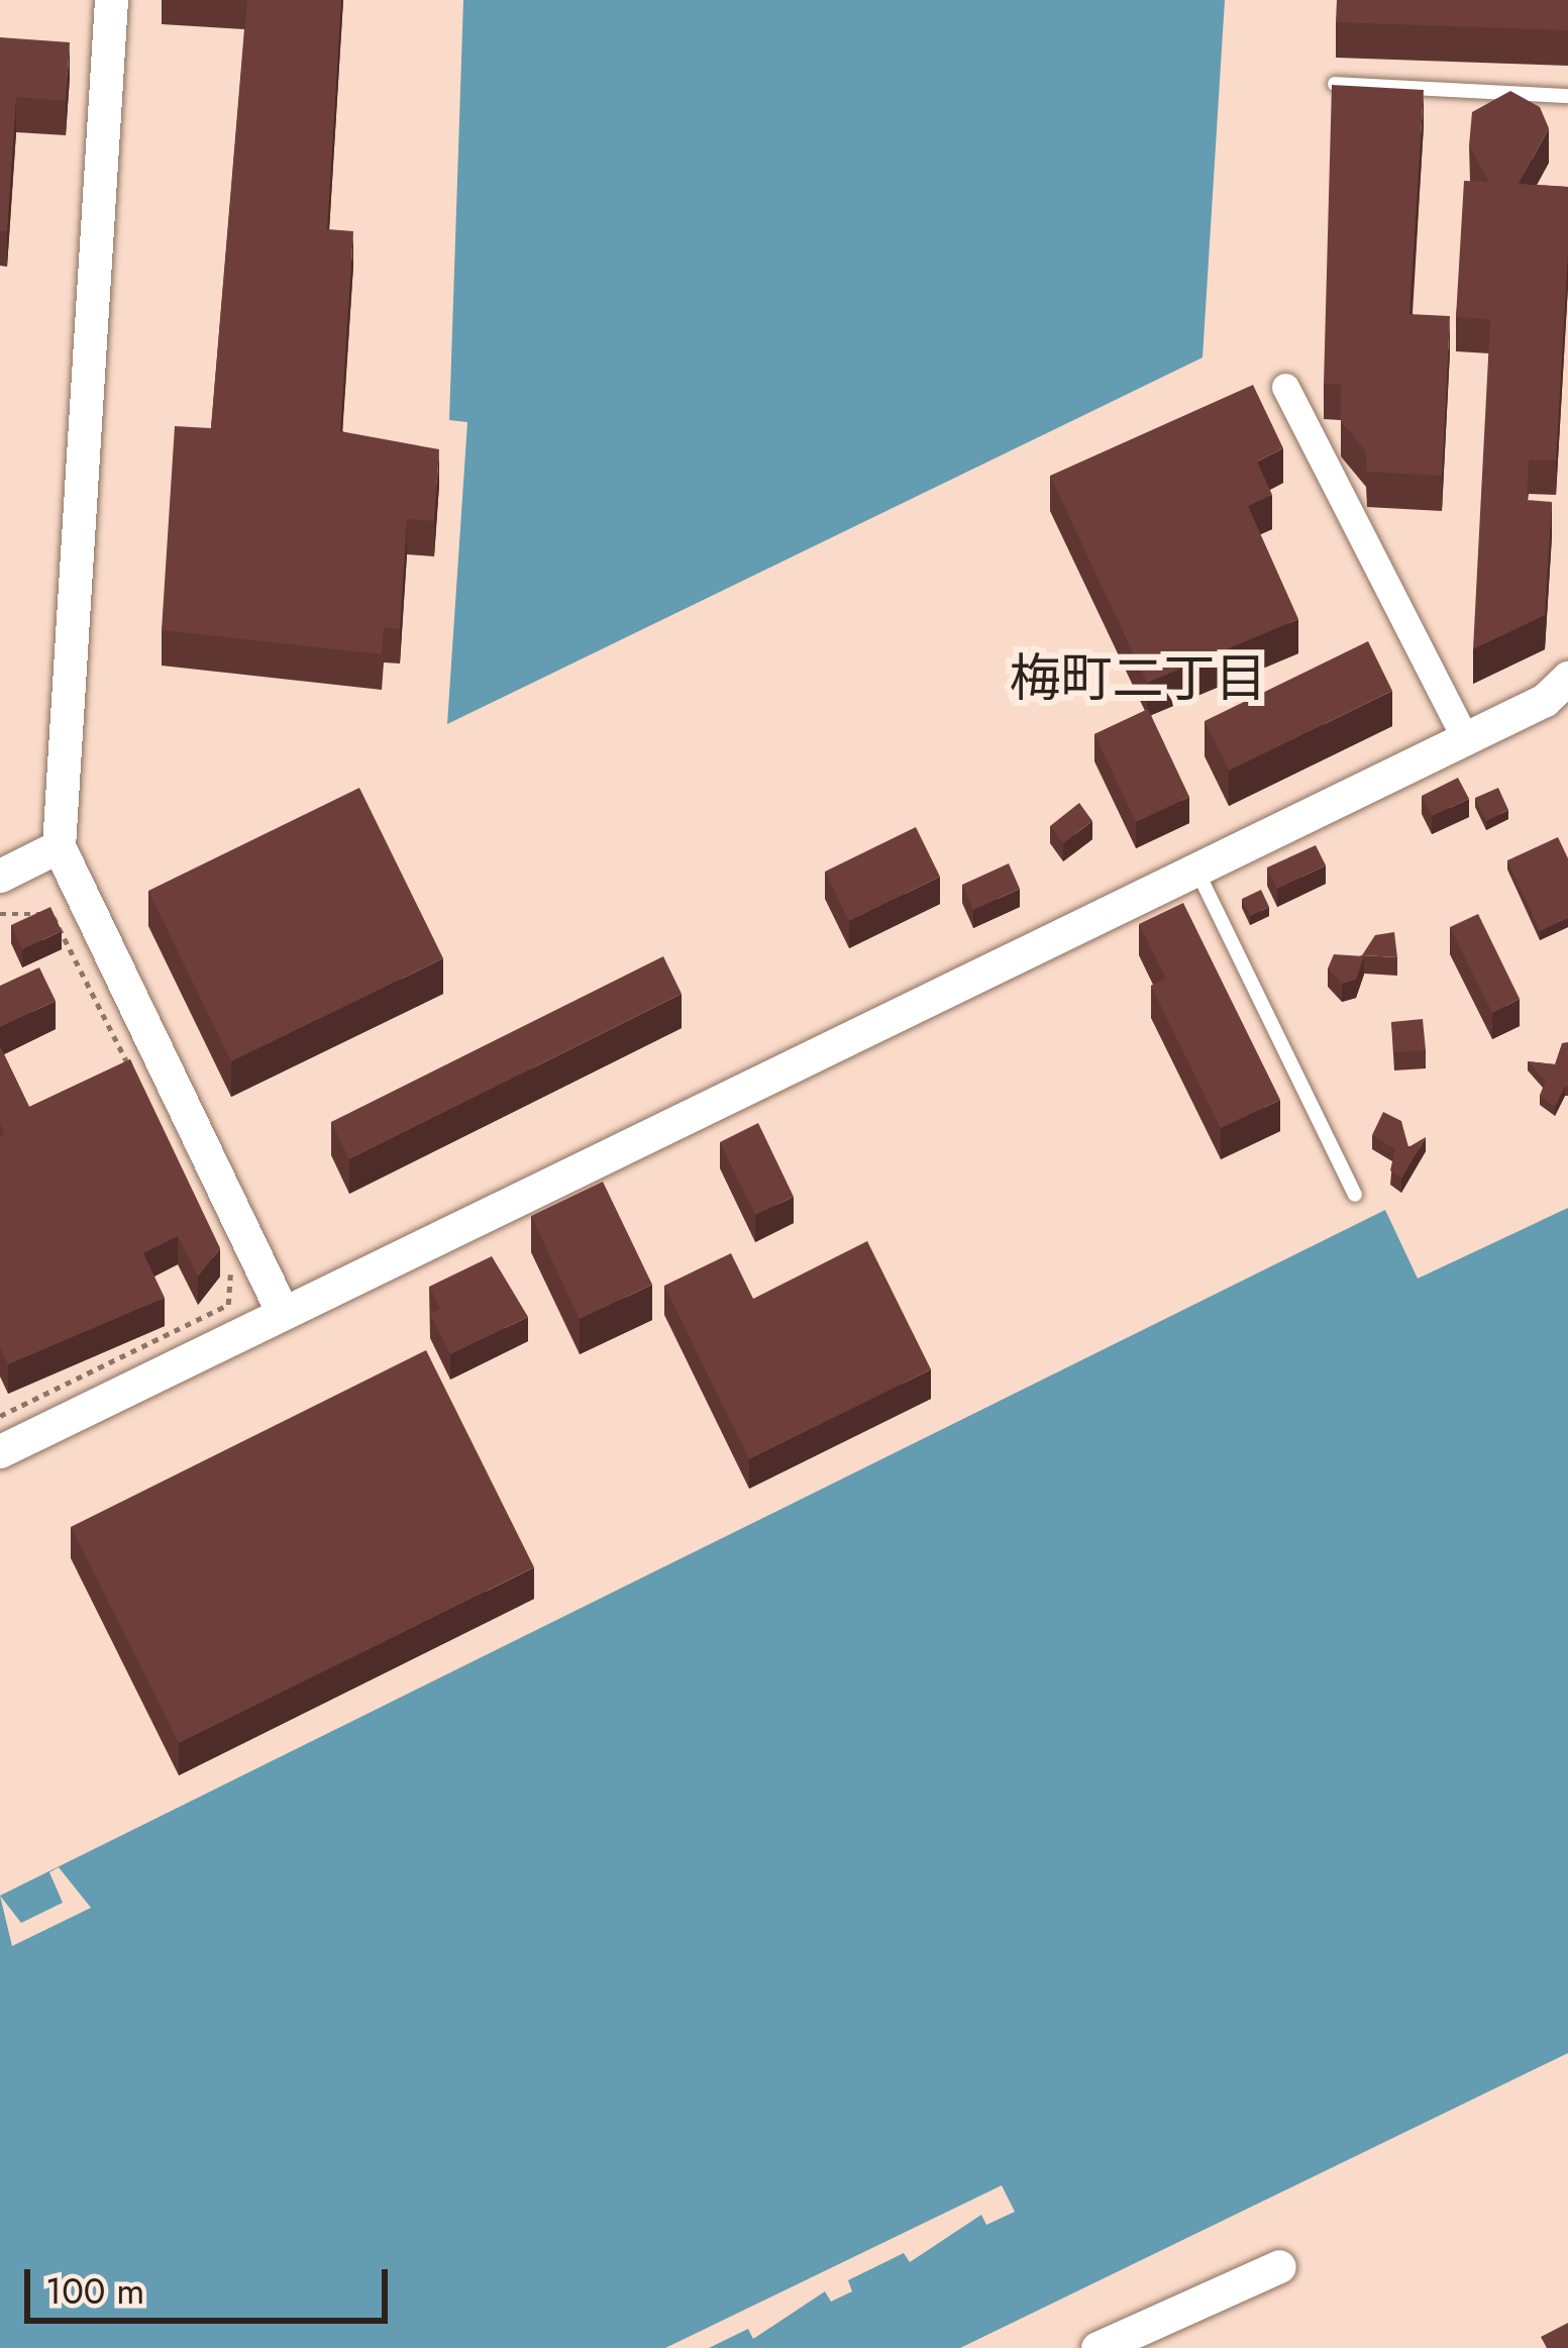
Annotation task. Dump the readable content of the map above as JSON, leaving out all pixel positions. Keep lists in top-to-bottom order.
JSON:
{
  "districts": ["梅町二丁目"],
  "scale_bar": "100 m"
}
